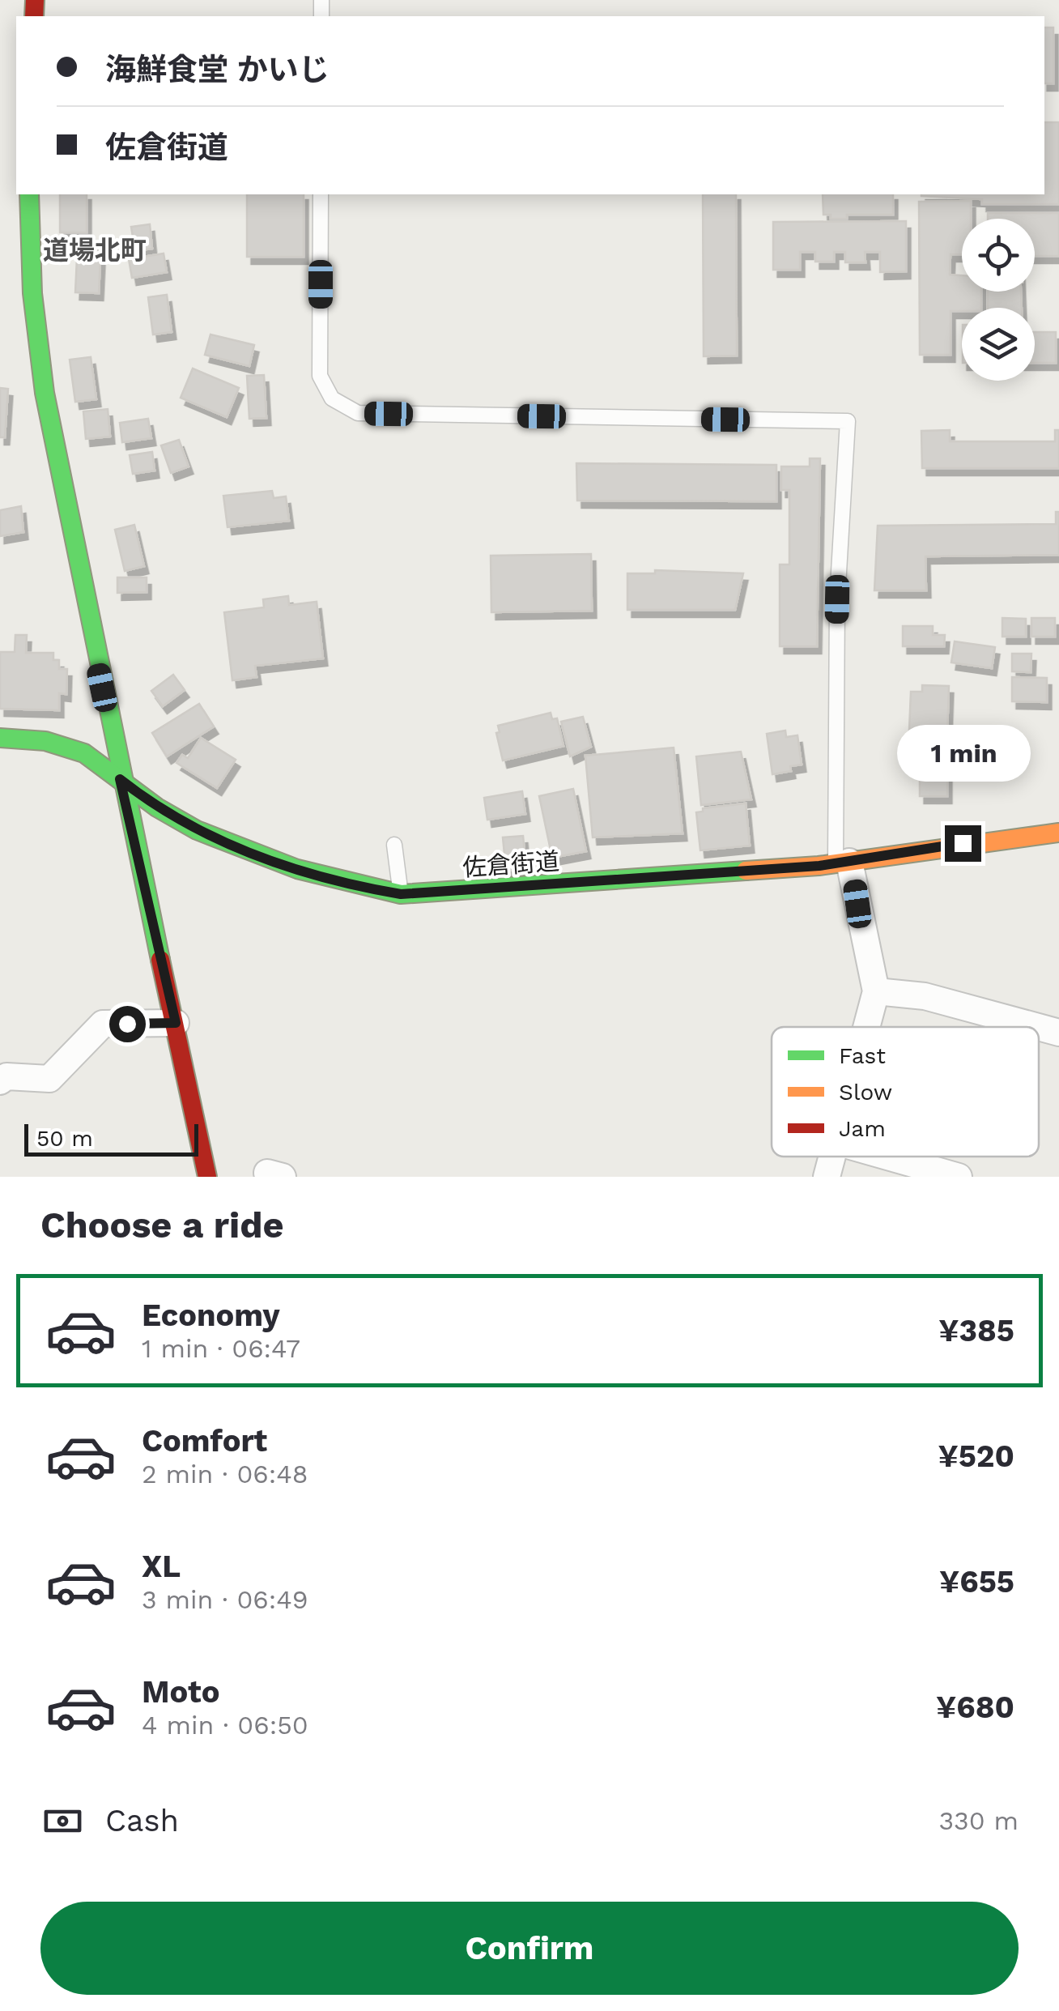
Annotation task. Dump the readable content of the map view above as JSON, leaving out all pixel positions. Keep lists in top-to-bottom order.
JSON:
{
  "streets": {
    "main road": ["佐倉街道"]
  },
  "districts": ["道場北町"],
  "legend": ["Fast", "Slow", "Jam"],
  "scale_bar": "50 m",
  "page": {
    "banner": ["海鮮食堂 かいじ", "佐倉街道"],
    "bubble": "1 min",
    "scale": "50 m",
    "heading": "Choose a ride",
    "list": [
      {
        "name": "Economy",
        "note": "1 min · 06:47",
        "value": "¥385"
      },
      {
        "name": "Comfort",
        "note": "2 min · 06:48",
        "value": "¥520"
      },
      {
        "name": "XL",
        "note": "3 min · 06:49",
        "value": "¥655"
      },
      {
        "name": "Moto",
        "note": "4 min · 06:50",
        "value": "¥680"
      }
    ],
    "pay": ["Cash", "330 m"],
    "buttons": "Confirm"
  }
}
